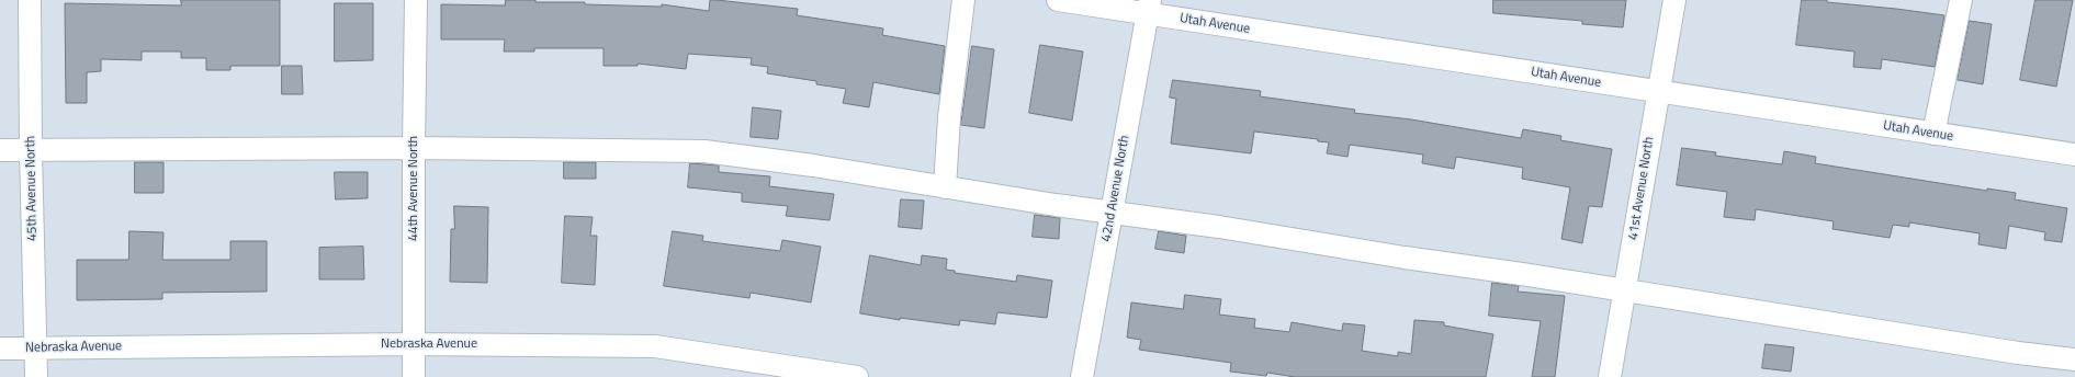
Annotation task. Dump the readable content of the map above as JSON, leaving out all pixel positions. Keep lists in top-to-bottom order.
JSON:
{
  "streets": {
    "street": [
      "Utah Avenue",
      "45th Avenue North",
      "44th Avenue North",
      "42nd Avenue North",
      "41st Avenue North",
      "Nebraska Avenue"
    ]
  },
  "crossings": [
    ["Utah Avenue", "42nd Avenue North"],
    ["Utah Avenue", "41st Avenue North"],
    ["45th Avenue North", "Nebraska Avenue"],
    ["44th Avenue North", "Nebraska Avenue"]
  ]
}
